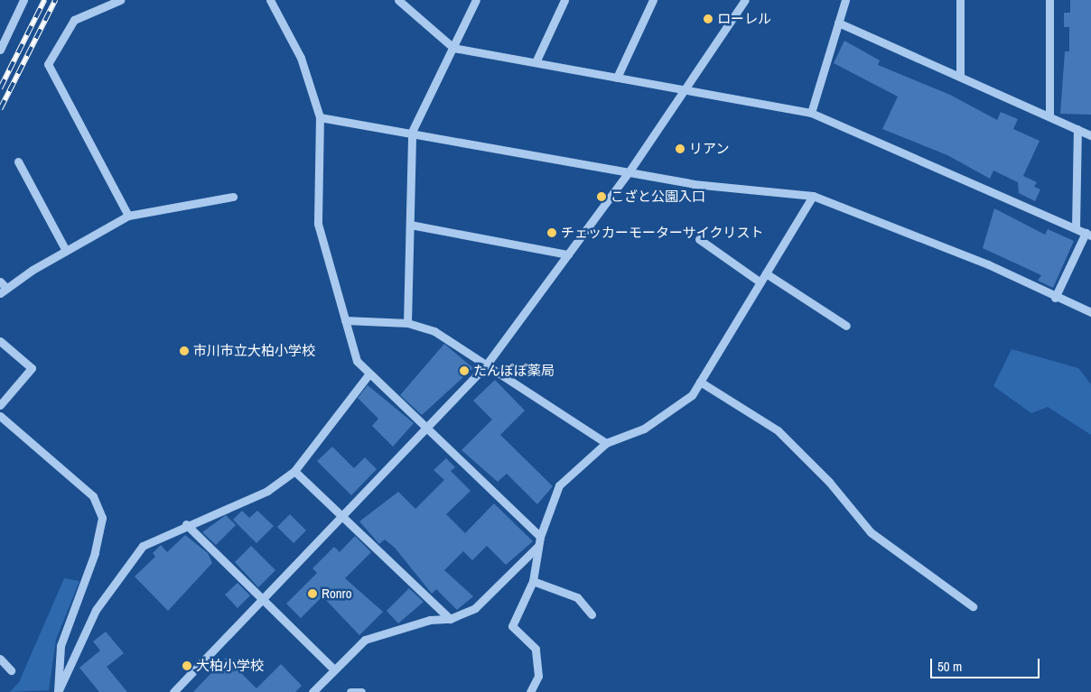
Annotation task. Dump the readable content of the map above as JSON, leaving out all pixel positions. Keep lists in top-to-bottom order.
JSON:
{
  "places": [
    "ローレル",
    "リアン",
    "こざと公園入口",
    "チェッカーモーターサイクリスト",
    "市川市立大柏小学校",
    "たんぽぽ薬局",
    "Ronro",
    "大柏小学校"
  ],
  "scale_bar": "50 m"
}
